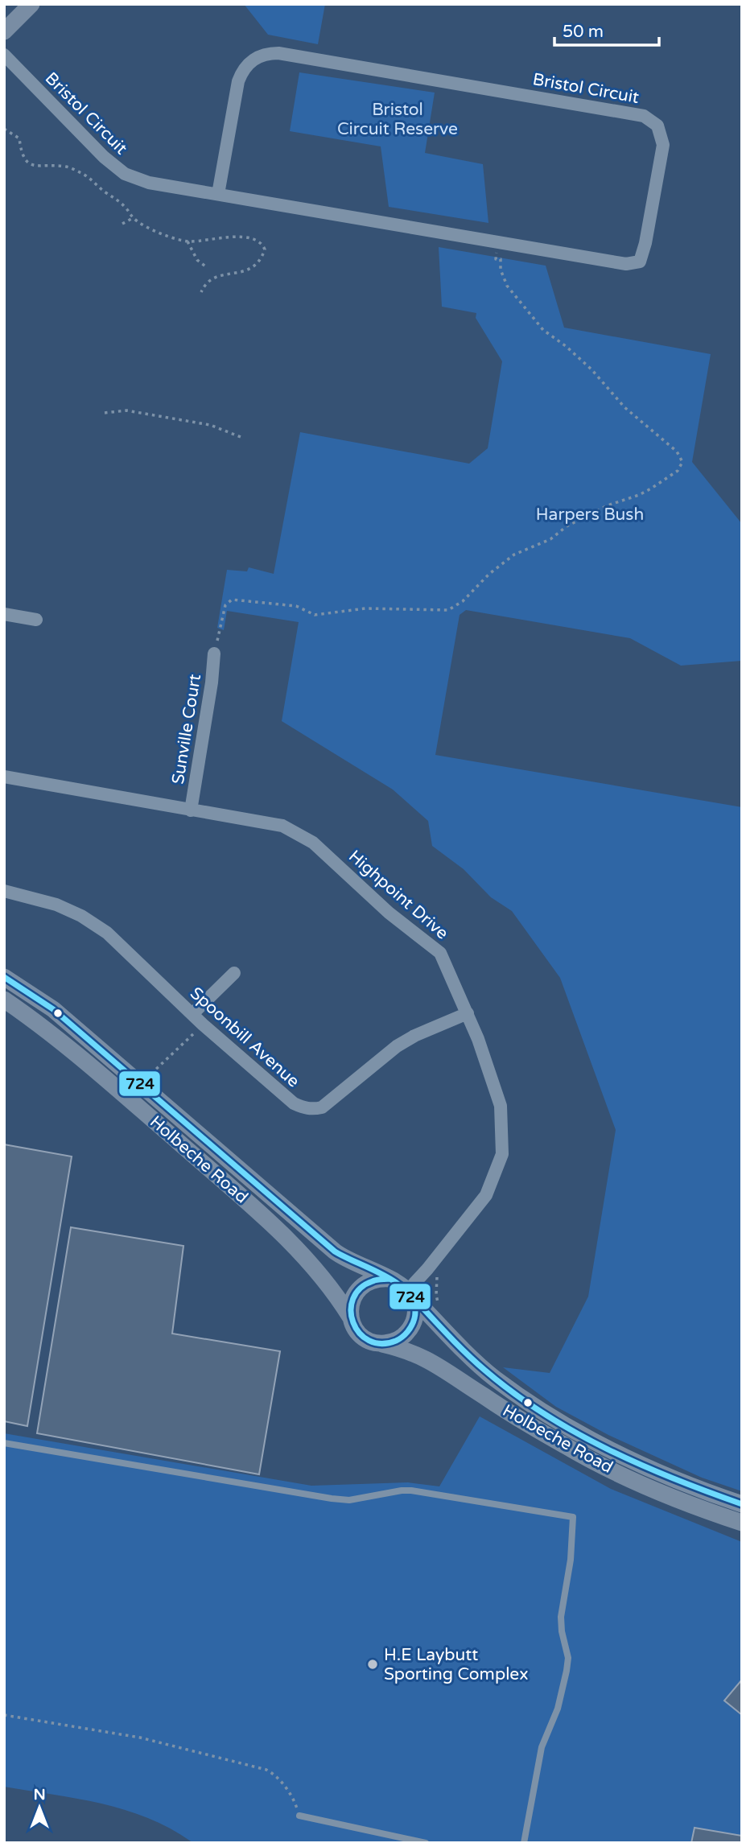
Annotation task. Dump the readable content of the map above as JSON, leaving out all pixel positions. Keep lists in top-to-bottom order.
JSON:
{
  "streets": {
    "street": [
      "Bristol Circuit",
      "Sunville Court",
      "Highpoint Drive",
      "Spoonbill Avenue",
      "Holbeche Road"
    ]
  },
  "crossings": [
    ["Sunville Court", "Highpoint Drive"],
    ["Highpoint Drive", "Spoonbill Avenue"],
    ["Highpoint Drive", "Holbeche Road"]
  ],
  "parks": ["Bristol Circuit Reserve", "Harpers Bush"],
  "places": ["H.E Laybutt Sporting Complex"],
  "lines": ["transit line 724"],
  "scale_bar": "50 m",
  "north": "top"
}
